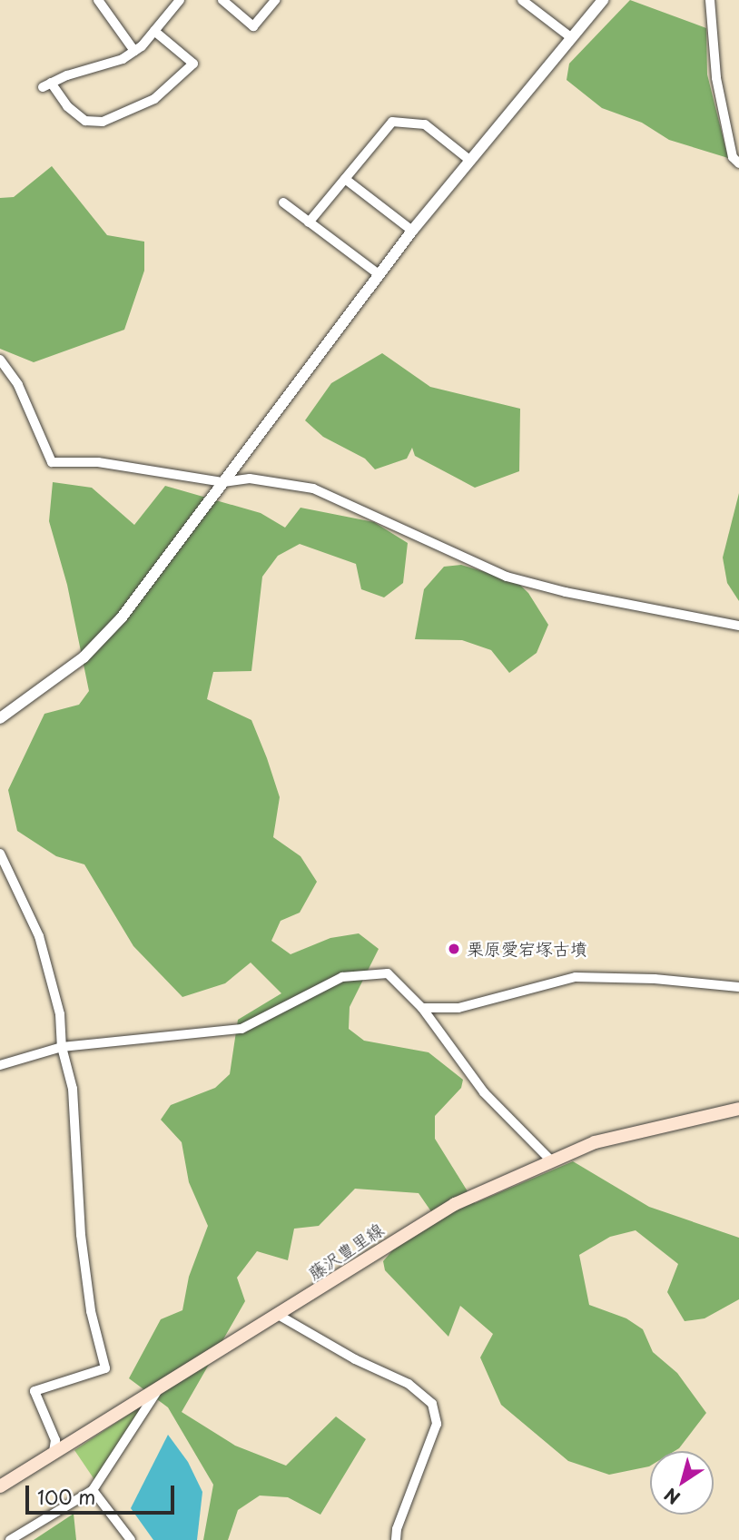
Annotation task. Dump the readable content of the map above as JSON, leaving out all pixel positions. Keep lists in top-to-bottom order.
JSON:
{
  "streets": {
    "main road": ["藤沢豊里線"]
  },
  "places": ["栗原愛宕塚古墳"],
  "scale_bar": "100 m",
  "north": "bottom left"
}
